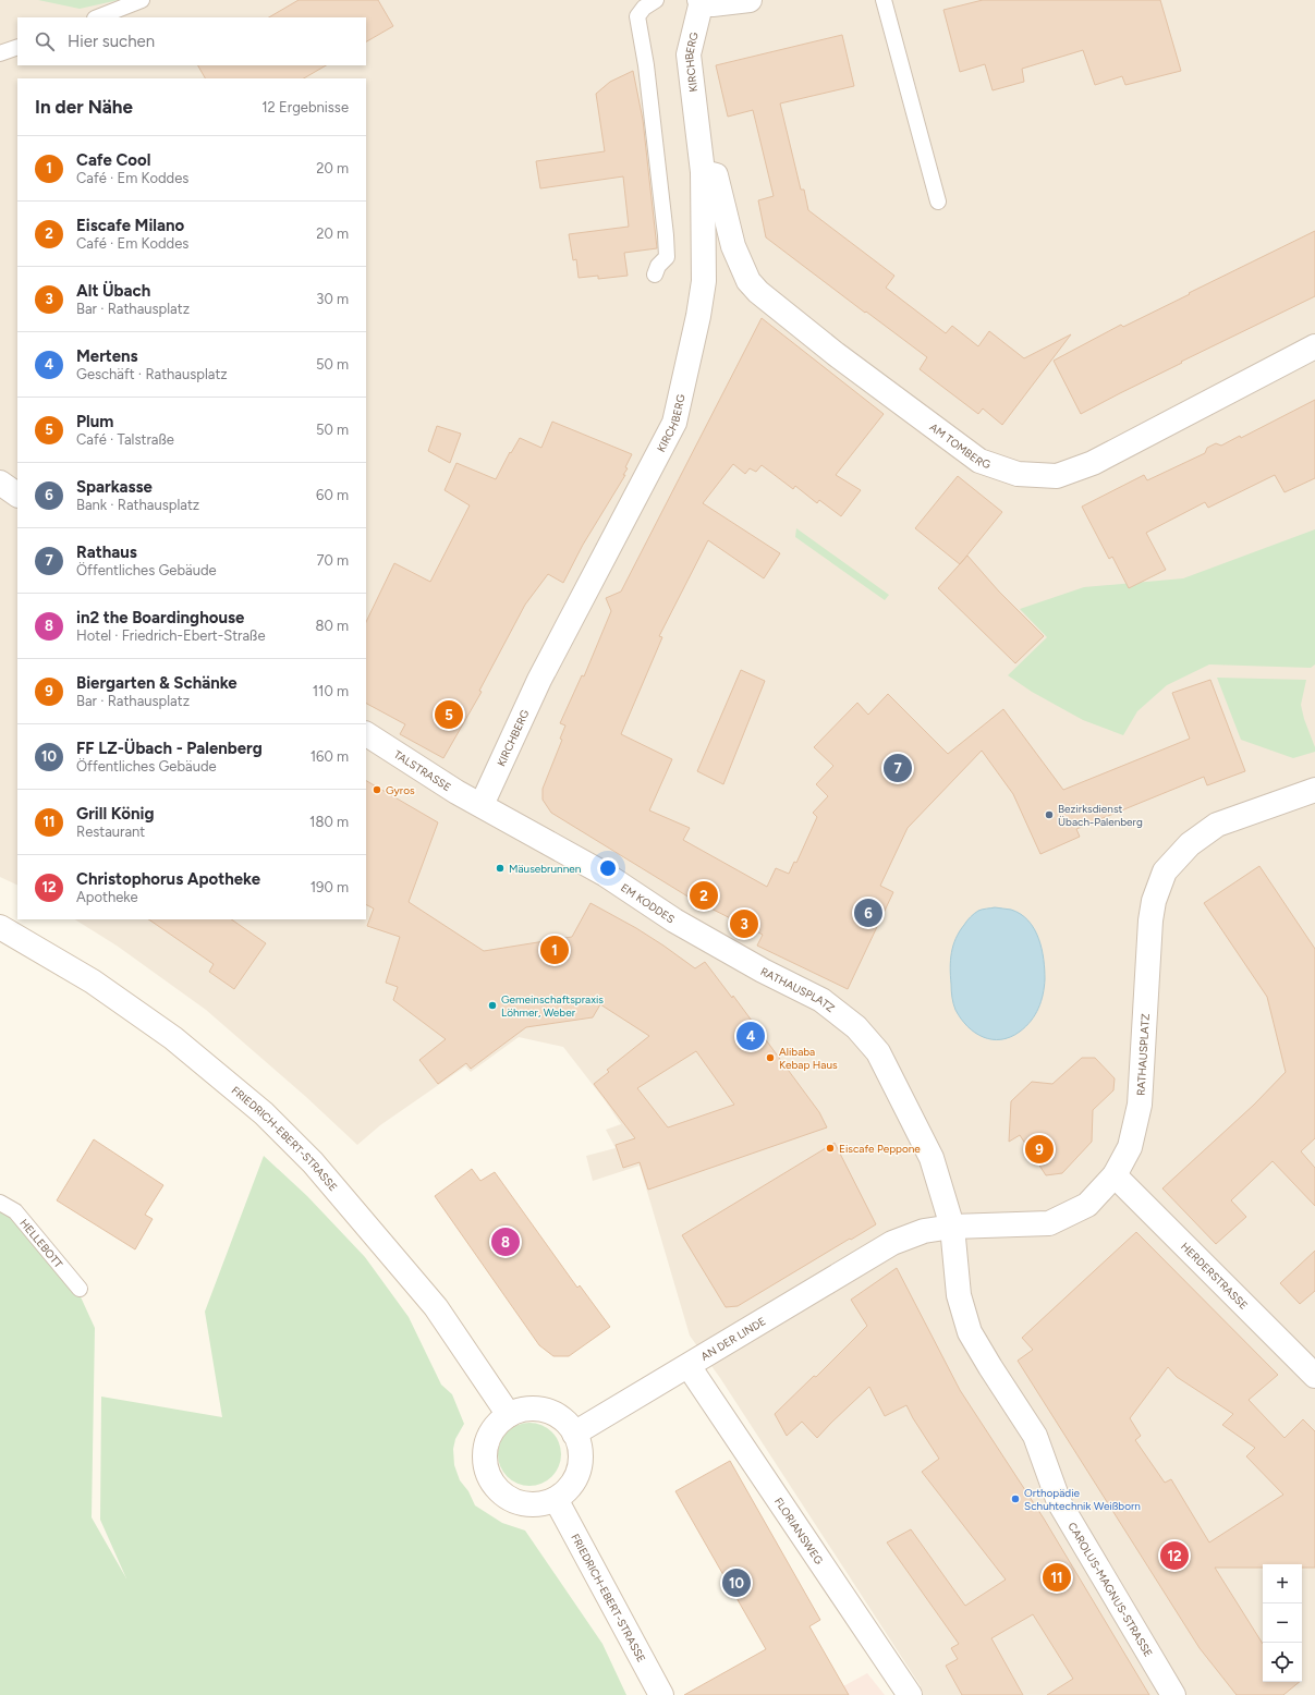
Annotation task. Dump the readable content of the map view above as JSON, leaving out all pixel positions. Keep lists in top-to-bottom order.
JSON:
{
  "streets": {
    "street": [
      "KIRCHBERG",
      "AM TOMBERG",
      "TALSTRASSE",
      "EM KODDES",
      "RATHAUSPLATZ",
      "FRIEDRICH-EBERT-STRASSE",
      "HERDERSTRASSE",
      "AN DER LINDE",
      "FLORIANSWEG",
      "CAROLUS-MAGNUS-STRASSE"
    ],
    "lane": ["HELLEBOTT"]
  },
  "crossings": [
    ["KIRCHBERG", "AM TOMBERG"],
    ["KIRCHBERG", "TALSTRASSE"],
    ["KIRCHBERG", "EM KODDES"],
    ["TALSTRASSE", "EM KODDES"],
    ["EM KODDES", "RATHAUSPLATZ"],
    ["RATHAUSPLATZ", "HERDERSTRASSE"],
    ["RATHAUSPLATZ", "AN DER LINDE"],
    ["RATHAUSPLATZ", "CAROLUS-MAGNUS-STRASSE"],
    ["FRIEDRICH-EBERT-STRASSE", "AN DER LINDE"],
    ["AN DER LINDE", "FLORIANSWEG"]
  ],
  "places": [
    "Gyros",
    "Bezirksdienst Übach-Palenberg",
    "Mäusebrunnen",
    "Gemeinschaftspraxis Löhmer, Weber",
    "Alibaba Kebap Haus",
    "Eiscafe Peppone",
    "Orthopädie Schuhtechnik Weißborn"
  ],
  "page": {
    "search": "Hier suchen",
    "heading": ["In der Nähe", "12 Ergebnisse"],
    "list": [
      {
        "mark": "1",
        "name": "Cafe Cool",
        "note": "Café · Em Koddes",
        "value": "20 m"
      },
      {
        "mark": "2",
        "name": "Eiscafe Milano",
        "note": "Café · Em Koddes",
        "value": "20 m"
      },
      {
        "mark": "3",
        "name": "Alt Übach",
        "note": "Bar · Rathausplatz",
        "value": "30 m"
      },
      {
        "mark": "4",
        "name": "Mertens",
        "note": "Geschäft · Rathausplatz",
        "value": "50 m"
      },
      {
        "mark": "5",
        "name": "Plum",
        "note": "Café · Talstraße",
        "value": "50 m"
      },
      {
        "mark": "6",
        "name": "Sparkasse",
        "note": "Bank · Rathausplatz",
        "value": "60 m"
      },
      {
        "mark": "7",
        "name": "Rathaus",
        "note": "Öffentliches Gebäude",
        "value": "70 m"
      },
      {
        "mark": "8",
        "name": "in2 the Boardinghouse",
        "note": "Hotel · Friedrich-Ebert-Straße",
        "value": "80 m"
      },
      {
        "mark": "9",
        "name": "Biergarten & Schänke",
        "note": "Bar · Rathausplatz",
        "value": "110 m"
      },
      {
        "mark": "10",
        "name": "FF LZ-Übach - Palenberg",
        "note": "Öffentliches Gebäude",
        "value": "160 m"
      },
      {
        "mark": "11",
        "name": "Grill König",
        "note": "Restaurant",
        "value": "180 m"
      },
      {
        "mark": "12",
        "name": "Christophorus Apotheke",
        "note": "Apotheke",
        "value": "190 m"
      }
    ],
    "pins": [
      "5",
      "7",
      "2",
      "6",
      "3",
      "1",
      "4",
      "9",
      "8",
      "12",
      "11",
      "10"
    ],
    "map_buttons": ["+", "−"]
  }
}
